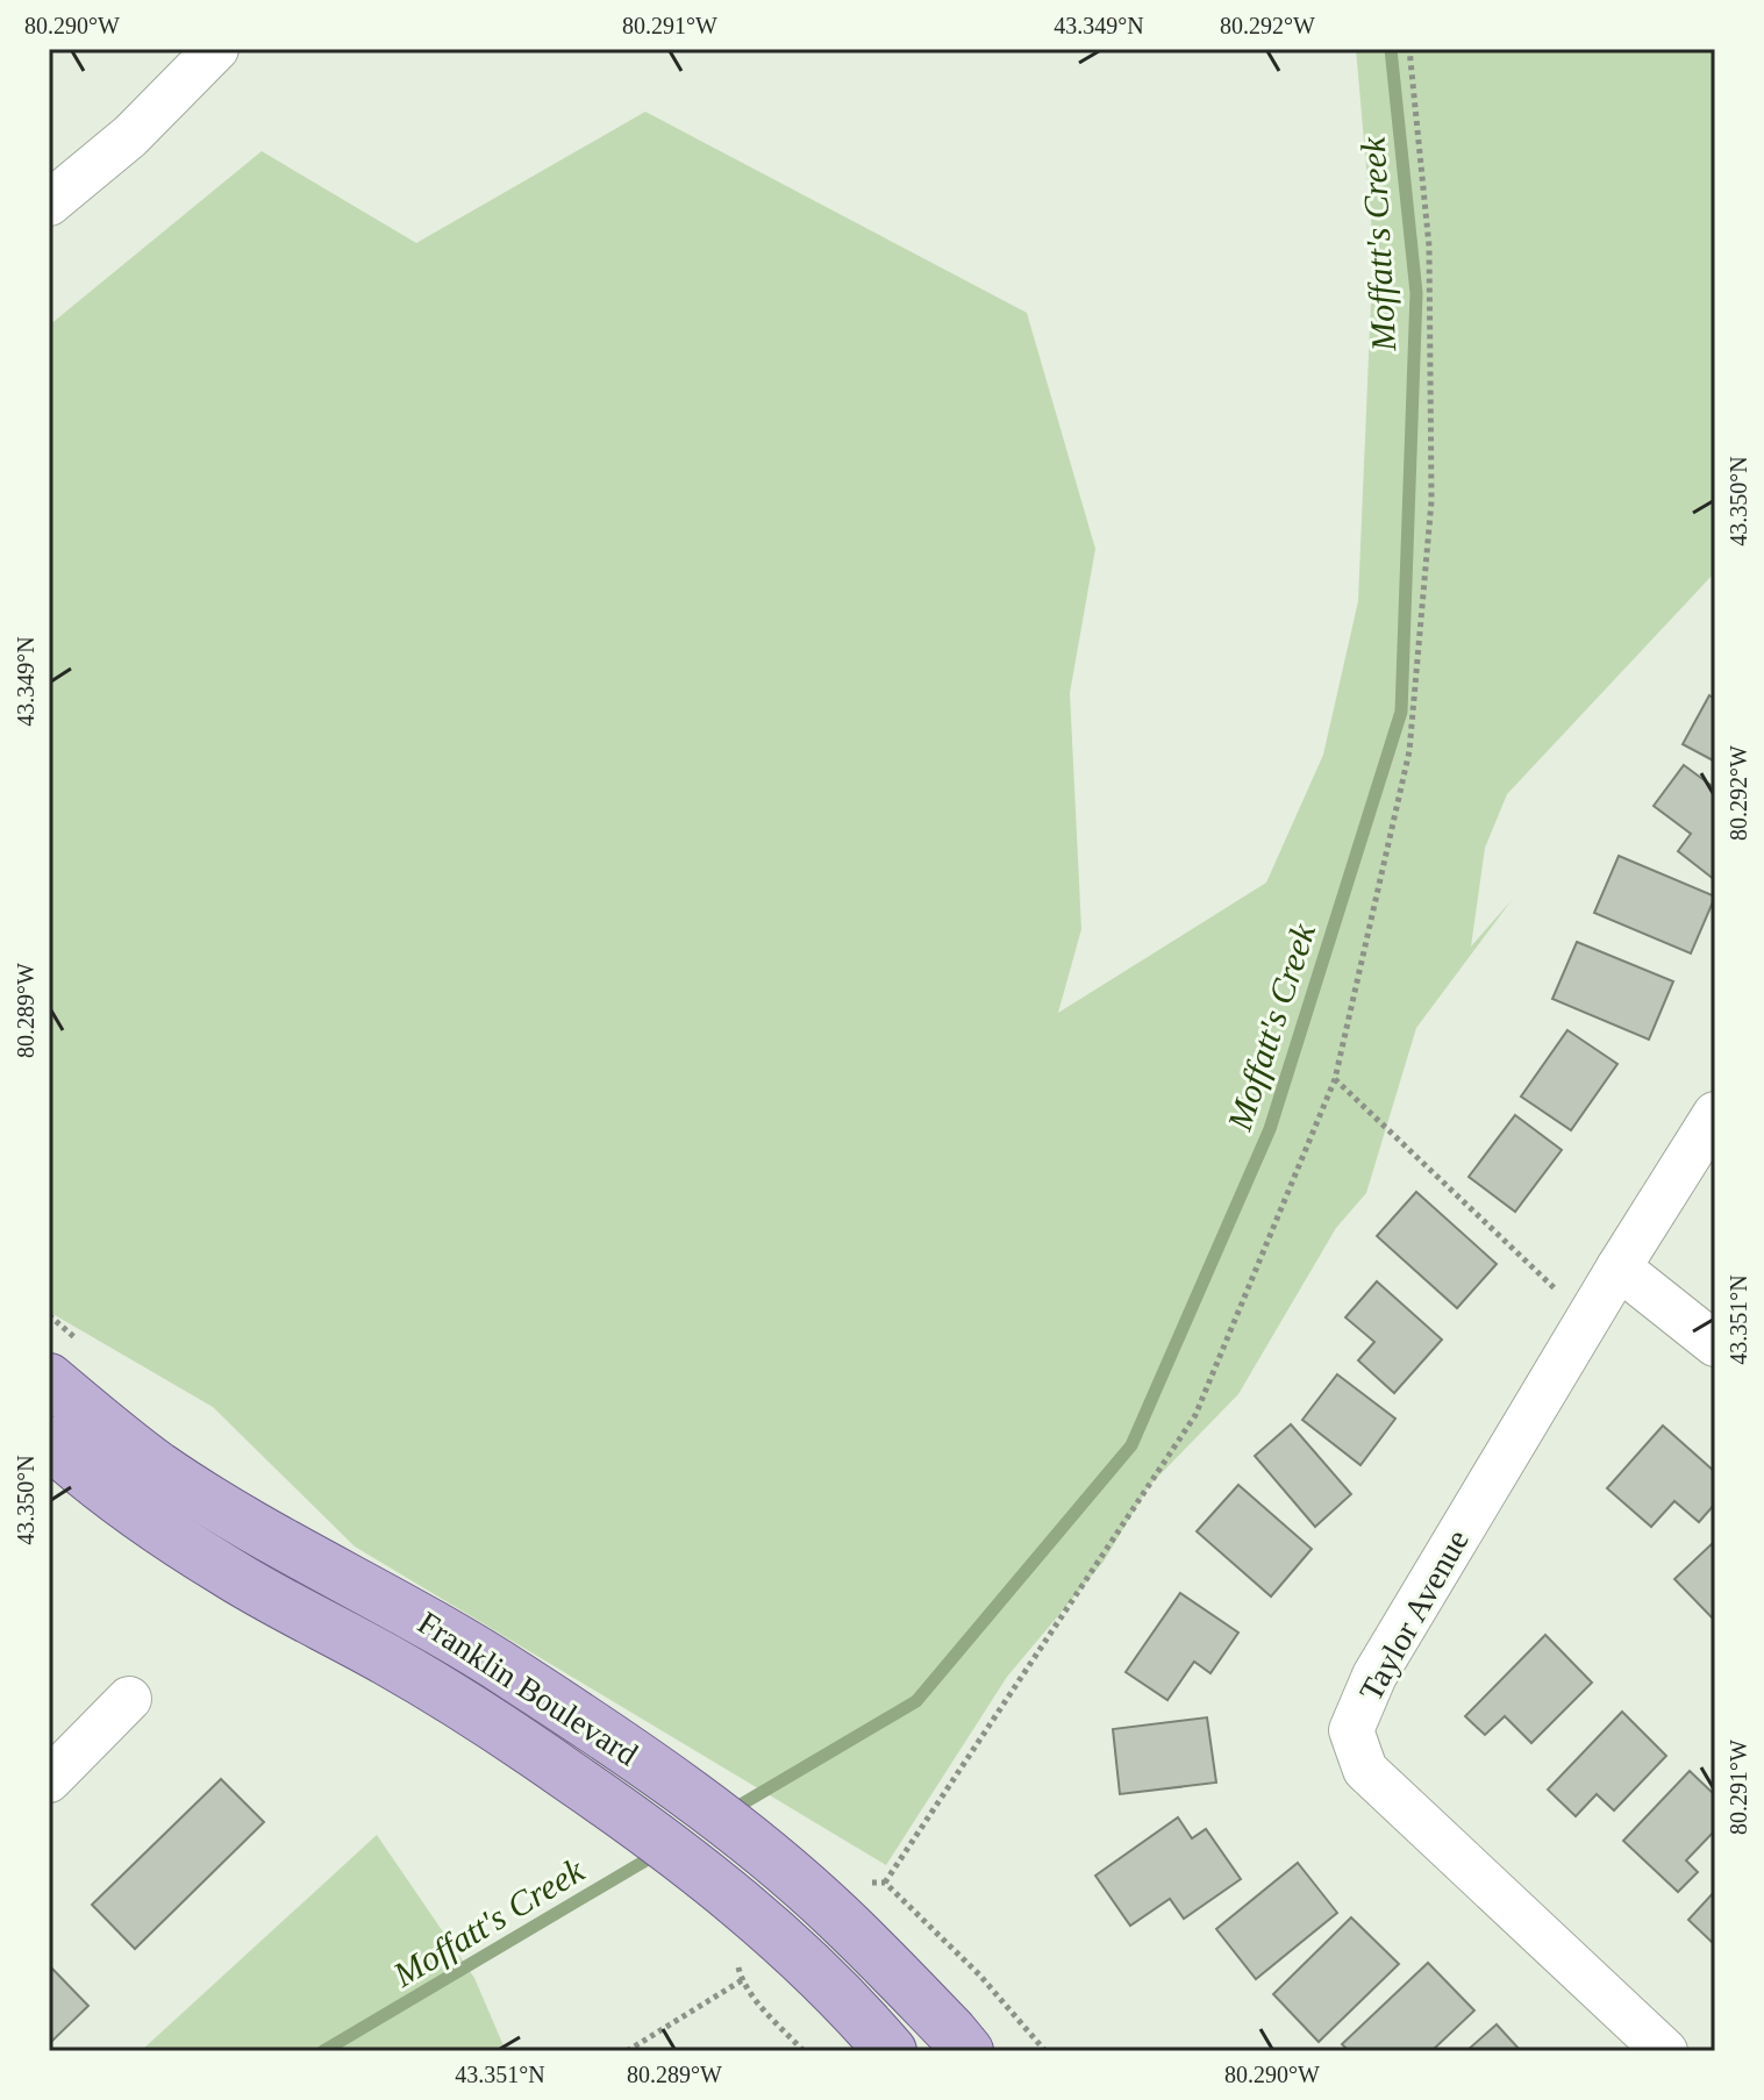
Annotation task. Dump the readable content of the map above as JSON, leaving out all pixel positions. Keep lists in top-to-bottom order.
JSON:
{
  "streets": {
    "main road": ["Franklin Boulevard"],
    "street": ["Taylor Avenue"]
  },
  "water": ["Moffatt's Creek"],
  "coordinates": [
    "80.290°W",
    "80.291°W",
    "43.349°N",
    "80.292°W",
    "43.350°N",
    "80.289°W",
    "43.351°N"
  ]
}
